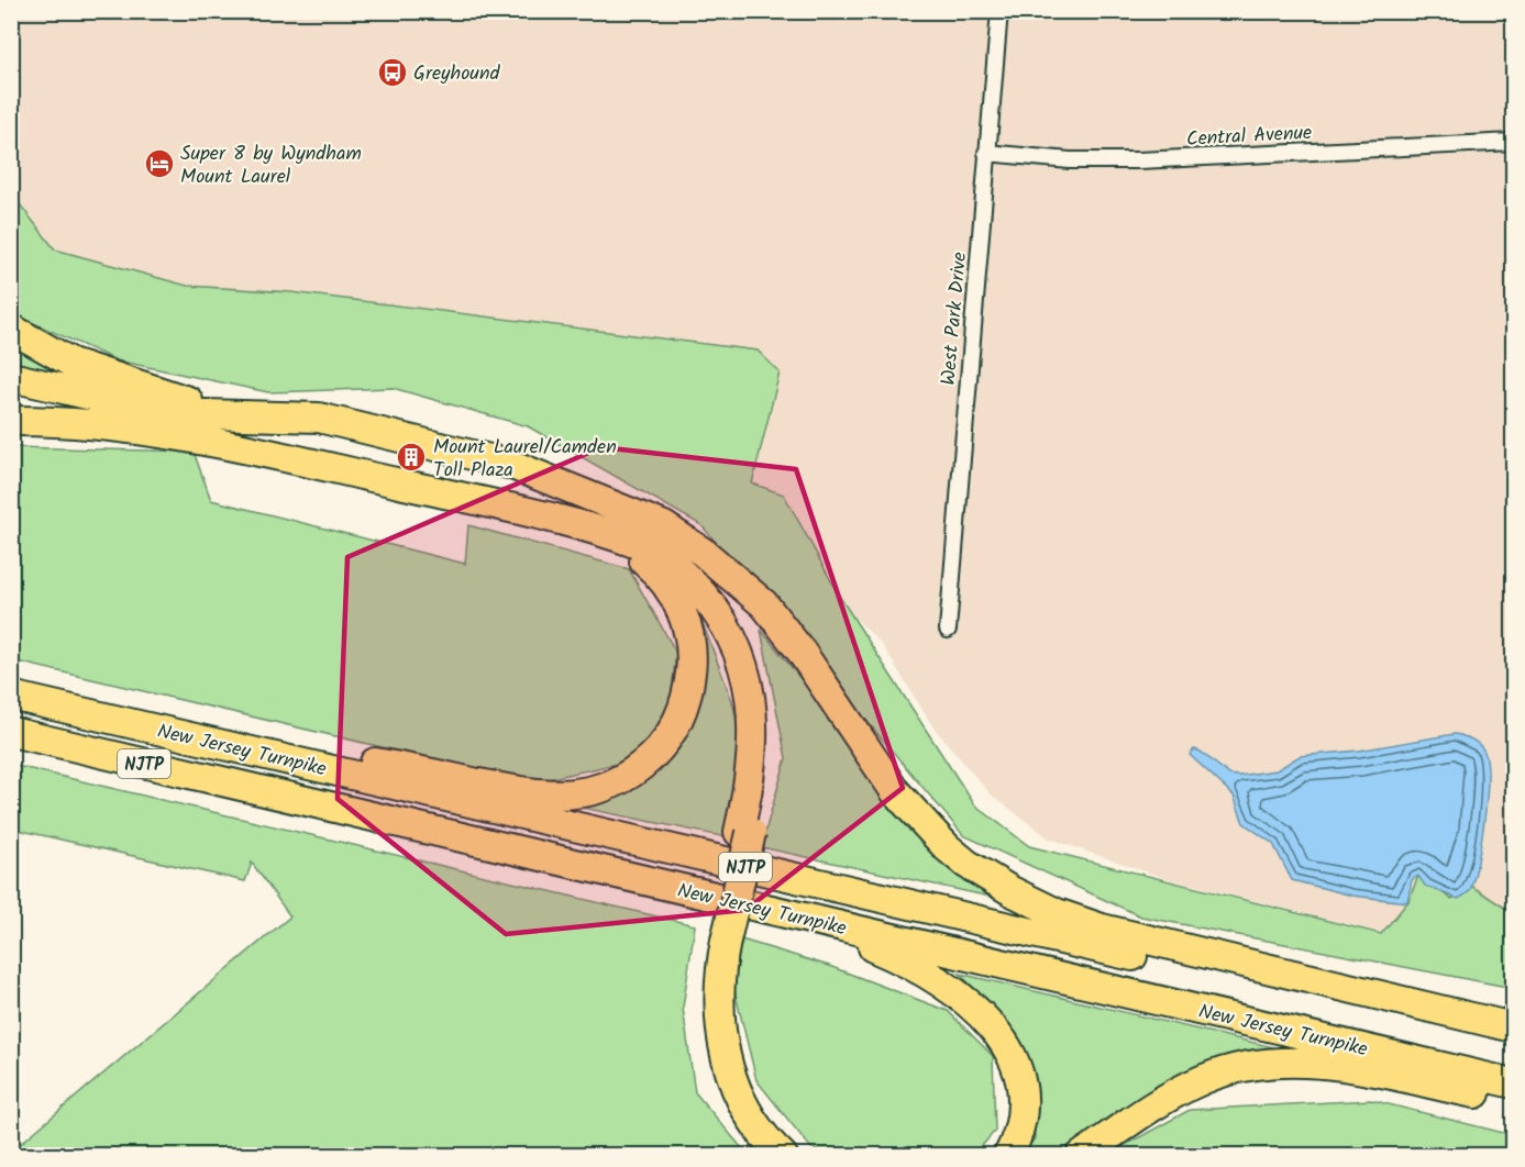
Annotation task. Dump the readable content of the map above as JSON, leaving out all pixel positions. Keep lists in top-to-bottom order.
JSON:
{
  "streets": {
    "highway": ["New Jersey Turnpike", "NJTP"],
    "street": ["Central Avenue", "West Park Drive"]
  },
  "crossings": [
    ["Central Avenue", "West Park Drive"]
  ],
  "places": {
    "bus stop": ["Greyhound"],
    "hotel": ["Super 8 by Wyndham Mount Laurel"],
    "building": ["Mount Laurel/Camden Toll Plaza"]
  }
}
